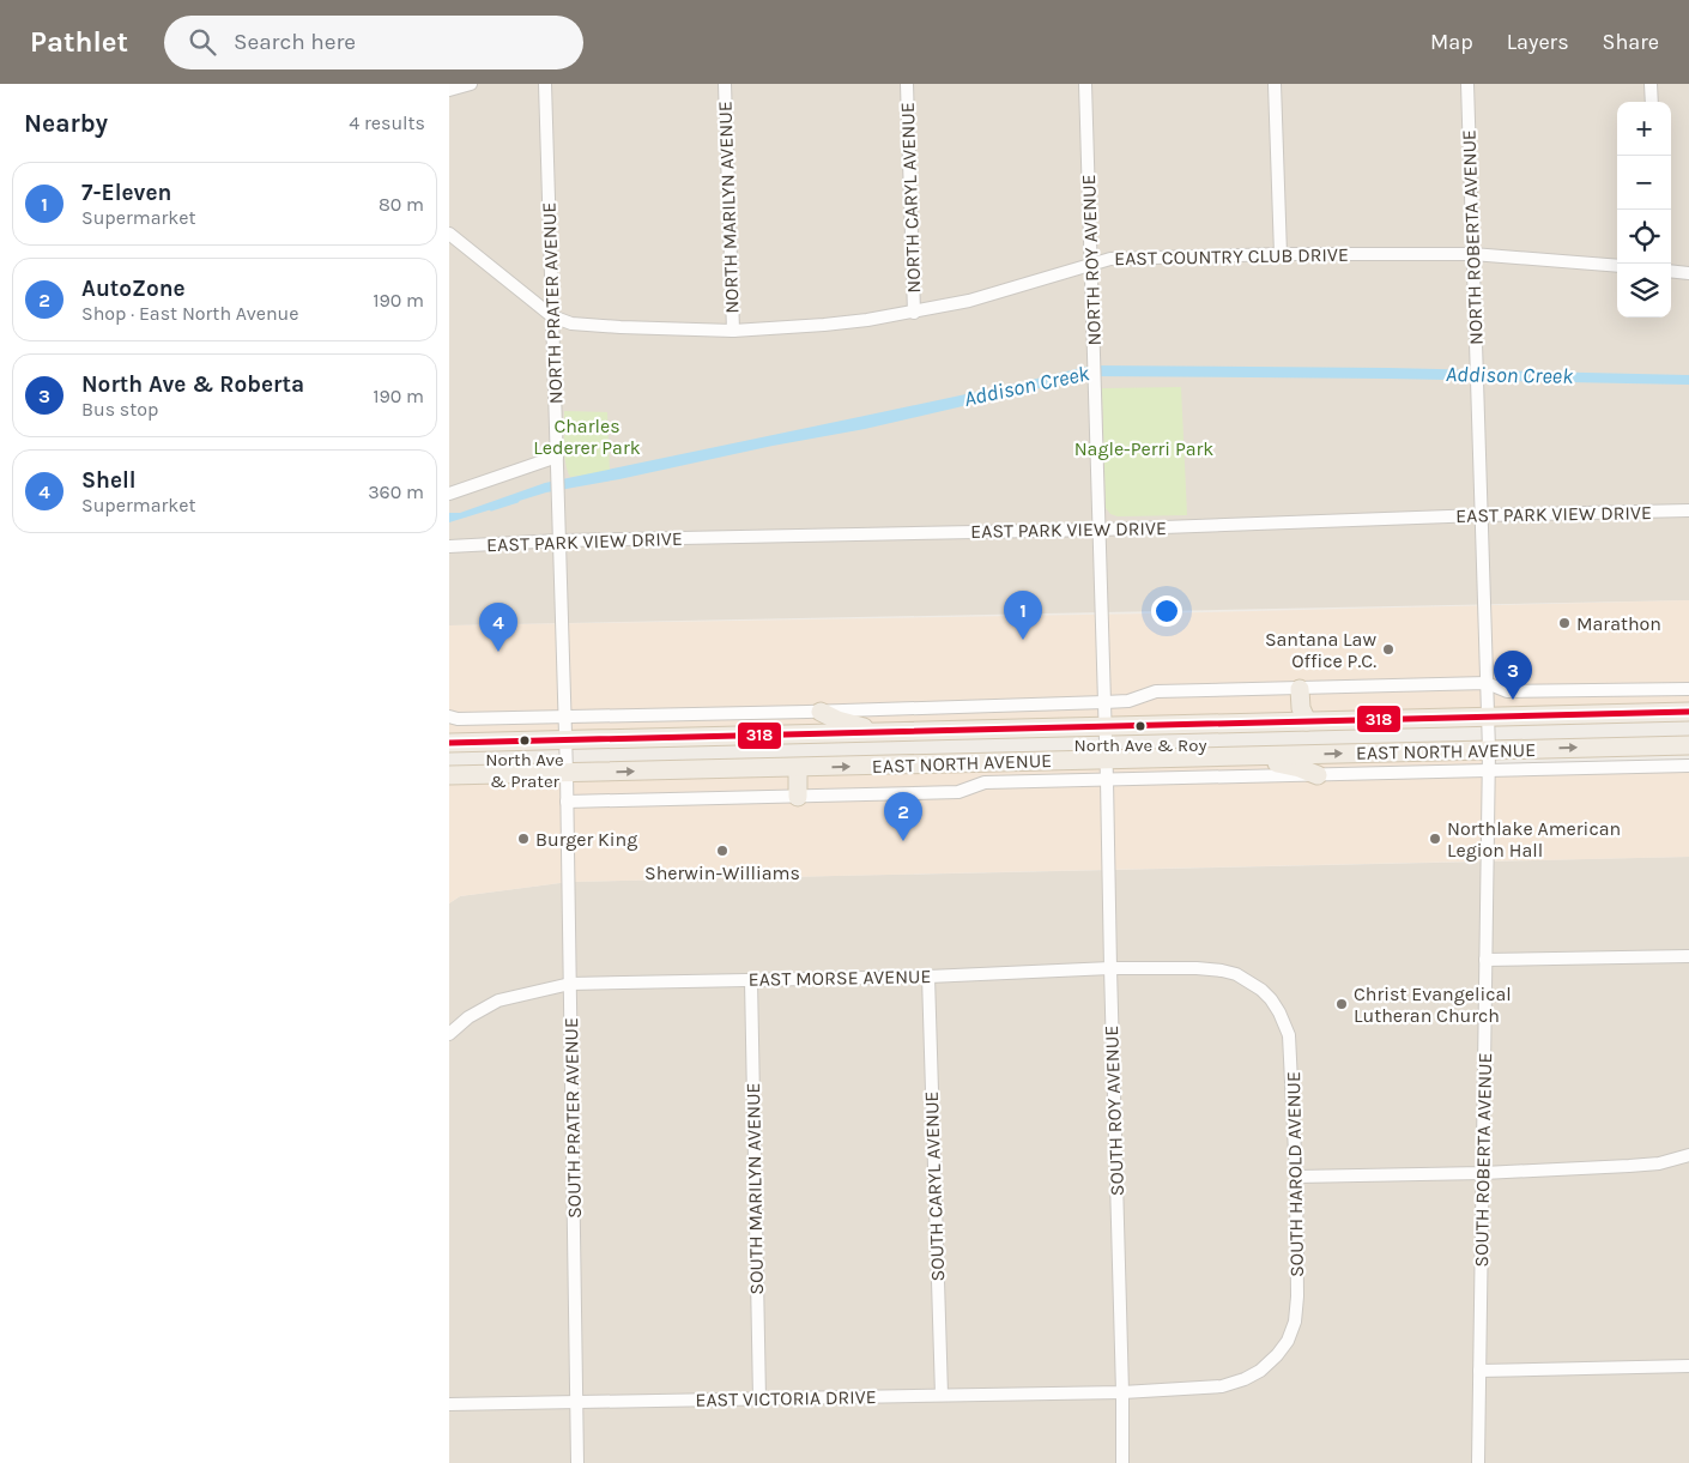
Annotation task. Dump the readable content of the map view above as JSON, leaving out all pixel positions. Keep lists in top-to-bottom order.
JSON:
{
  "streets": {
    "main road": ["EAST NORTH AVENUE"],
    "street": [
      "NORTH CARYL AVENUE",
      "NORTH MARILYN AVENUE",
      "NORTH ROBERTA AVENUE",
      "EAST COUNTRY CLUB DRIVE",
      "NORTH ROY AVENUE",
      "NORTH PRATER AVENUE",
      "EAST PARK VIEW DRIVE",
      "EAST MORSE AVENUE",
      "SOUTH ROY AVENUE",
      "SOUTH PRATER AVENUE",
      "SOUTH ROBERTA AVENUE",
      "SOUTH HAROLD AVENUE",
      "SOUTH CARYL AVENUE",
      "SOUTH MARILYN AVENUE",
      "EAST VICTORIA DRIVE"
    ]
  },
  "crossings": [
    ["NORTH CARYL AVENUE", "EAST COUNTRY CLUB DRIVE"],
    ["NORTH MARILYN AVENUE", "EAST COUNTRY CLUB DRIVE"],
    ["NORTH ROBERTA AVENUE", "EAST COUNTRY CLUB DRIVE"],
    ["NORTH ROBERTA AVENUE", "EAST PARK VIEW DRIVE"],
    ["NORTH ROBERTA AVENUE", "EAST NORTH AVENUE"],
    ["NORTH ROBERTA AVENUE", "SOUTH ROBERTA AVENUE"],
    ["EAST COUNTRY CLUB DRIVE", "NORTH ROY AVENUE"],
    ["EAST COUNTRY CLUB DRIVE", "NORTH PRATER AVENUE"],
    ["NORTH ROY AVENUE", "EAST PARK VIEW DRIVE"],
    ["NORTH ROY AVENUE", "EAST NORTH AVENUE"],
    ["NORTH ROY AVENUE", "SOUTH ROY AVENUE"],
    ["NORTH PRATER AVENUE", "EAST PARK VIEW DRIVE"],
    ["NORTH PRATER AVENUE", "EAST NORTH AVENUE"],
    ["NORTH PRATER AVENUE", "SOUTH PRATER AVENUE"],
    ["EAST NORTH AVENUE", "SOUTH ROY AVENUE"],
    ["EAST NORTH AVENUE", "SOUTH PRATER AVENUE"],
    ["EAST NORTH AVENUE", "SOUTH ROBERTA AVENUE"],
    ["EAST MORSE AVENUE", "SOUTH ROY AVENUE"],
    ["EAST MORSE AVENUE", "SOUTH PRATER AVENUE"],
    ["EAST MORSE AVENUE", "SOUTH HAROLD AVENUE"],
    ["EAST MORSE AVENUE", "SOUTH CARYL AVENUE"],
    ["EAST MORSE AVENUE", "SOUTH MARILYN AVENUE"],
    ["SOUTH ROY AVENUE", "SOUTH HAROLD AVENUE"],
    ["SOUTH ROY AVENUE", "EAST VICTORIA DRIVE"],
    ["SOUTH PRATER AVENUE", "EAST VICTORIA DRIVE"],
    ["SOUTH HAROLD AVENUE", "EAST VICTORIA DRIVE"],
    ["SOUTH CARYL AVENUE", "EAST VICTORIA DRIVE"],
    ["SOUTH MARILYN AVENUE", "EAST VICTORIA DRIVE"]
  ],
  "water": ["Addison Creek"],
  "parks": ["Charles Lederer Park", "Nagle-Perri Park"],
  "places": [
    "Marathon",
    "Santana Law Office P.C.",
    "North Ave & Roy",
    "North Ave & Prater",
    "Burger King",
    "Northlake American Legion Hall",
    "Sherwin-Williams",
    "Christ Evangelical Lutheran Church"
  ],
  "lines": ["transit line 318"],
  "page": {
    "header": "Pathlet",
    "search": "Search here",
    "nav": ["Map", "Layers", "Share"],
    "heading": ["Nearby", "4 results"],
    "map_buttons": ["+", "−"],
    "list": [
      {
        "mark": "1",
        "name": "7-Eleven",
        "note": "Supermarket",
        "value": "80 m"
      },
      {
        "mark": "2",
        "name": "AutoZone",
        "note": "Shop · East North Avenue",
        "value": "190 m"
      },
      {
        "mark": "3",
        "name": "North Ave & Roberta",
        "note": "Bus stop",
        "value": "190 m"
      },
      {
        "mark": "4",
        "name": "Shell",
        "note": "Supermarket",
        "value": "360 m"
      }
    ],
    "pins": [
      "1",
      "4",
      "3",
      "2"
    ]
  }
}
